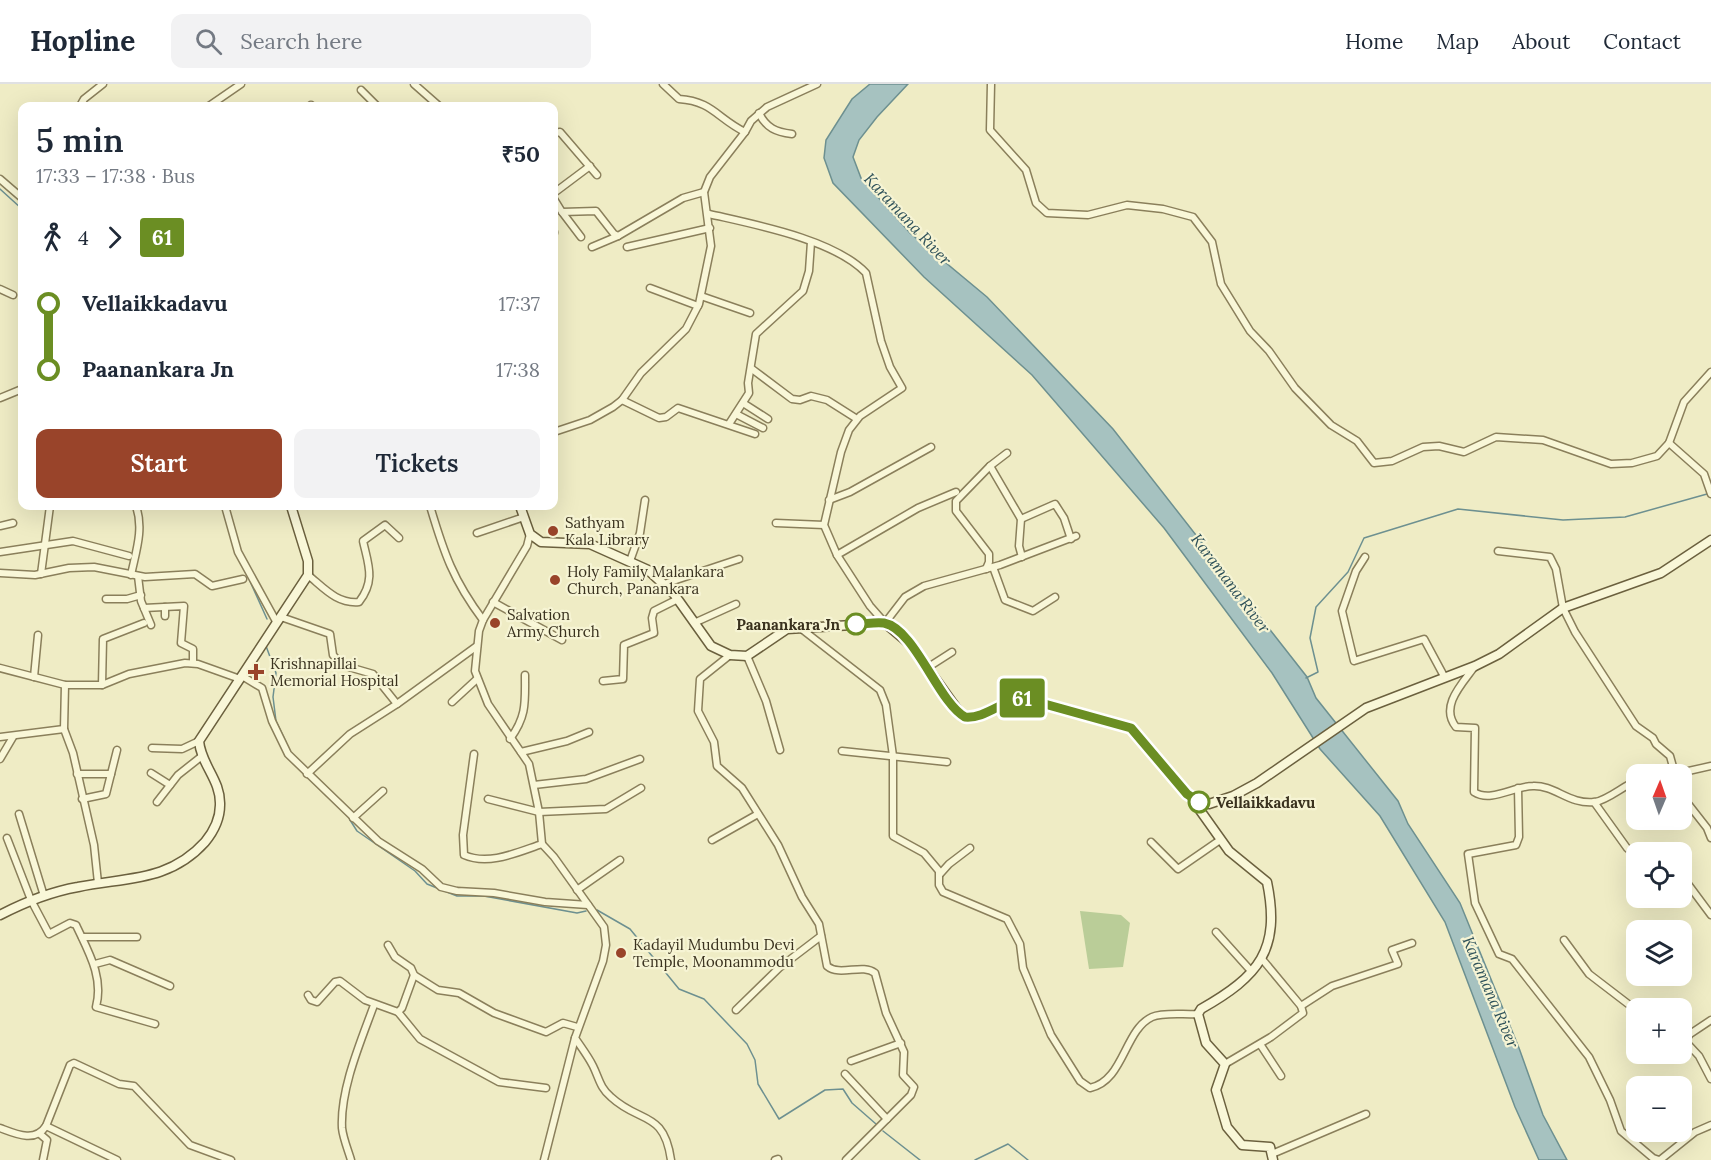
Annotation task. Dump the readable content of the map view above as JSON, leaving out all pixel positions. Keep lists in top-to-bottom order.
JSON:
{
  "water": ["Karamana River"],
  "places": {
    "other": [
      "Sathyam Kala Library",
      "Holy Family Malankara Church, Panankara",
      "Salvation Army Church",
      "Paanankara Jn",
      "Vellaikkadavu",
      "Kadayil Mudumbu Devi Temple, Moonammodu"
    ],
    "health": ["Krishnapillai Memorial Hospital"]
  },
  "lines": ["bus line 61"],
  "north": "top",
  "page": {
    "header": "Hopline",
    "search": "Search here",
    "nav": [
      "Home",
      "Map",
      "About",
      "Contact"
    ],
    "on_map": "61",
    "heading": ["5 min", "17:33 – 17:38 · Bus", "₹50"],
    "legs": ["4", "61"],
    "list": [
      {
        "name": "Vellaikkadavu",
        "value": "17:37"
      },
      {
        "name": "Paanankara Jn",
        "value": "17:38"
      }
    ],
    "buttons": ["Start", "Tickets"],
    "map_buttons": ["+", "−"]
  }
}
